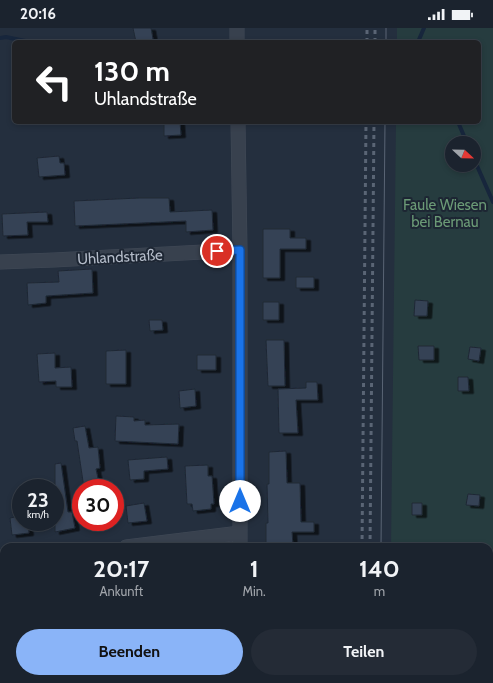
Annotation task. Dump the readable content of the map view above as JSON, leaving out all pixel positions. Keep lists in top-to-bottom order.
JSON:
{
  "streets": {
    "street": ["Uhlandstraße"]
  },
  "parks": ["Faule Wiesen bei Bernau"],
  "north": "right",
  "page": {
    "status": "20:16",
    "turn": ["130 m", "Uhlandstraße"],
    "speed": "23 km/h",
    "limit": "30",
    "eta": [
      "20:17",
      "Ankunft",
      "1",
      "Min.",
      "140",
      "m"
    ],
    "buttons": ["Beenden", "Teilen"]
  }
}
